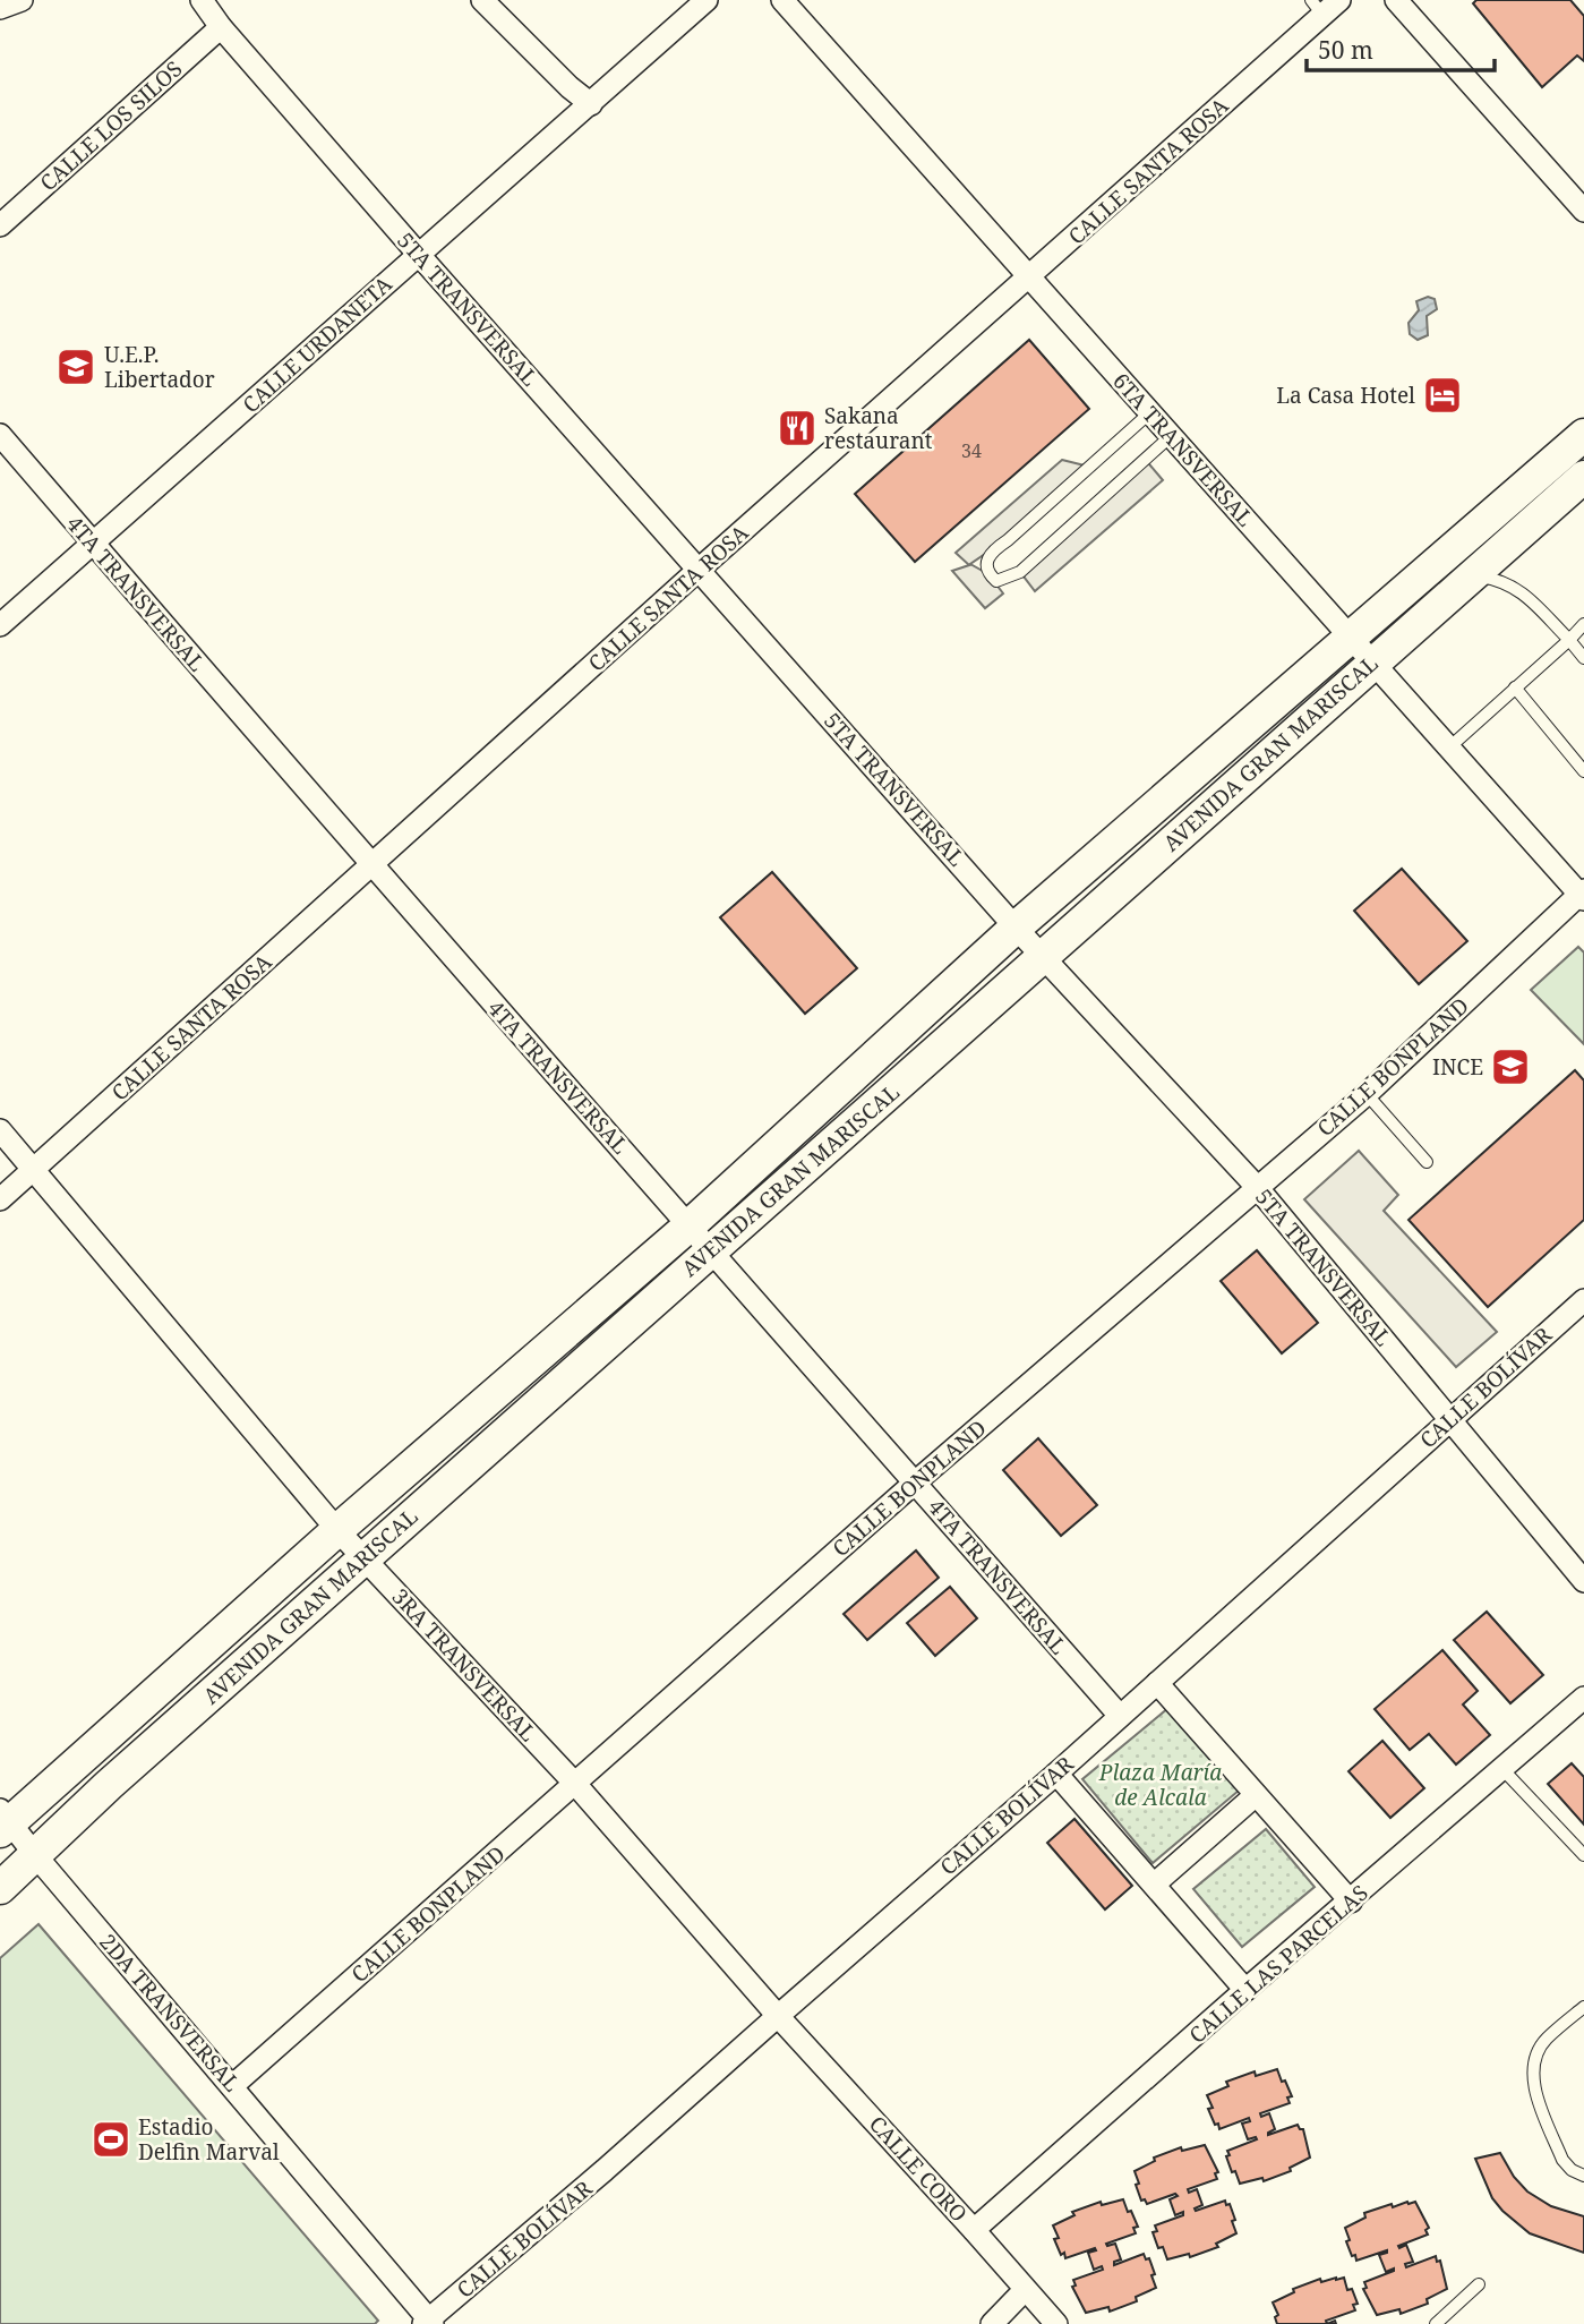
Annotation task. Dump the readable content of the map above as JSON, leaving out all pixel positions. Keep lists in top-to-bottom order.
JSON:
{
  "streets": {
    "street": [
      "CALLE LOS SILOS",
      "CALLE SANTA ROSA",
      "5TA TRANSVERSAL",
      "CALLE URDANETA",
      "6TA TRANSVERSAL",
      "4TA TRANSVERSAL",
      "AVENIDA GRAN MARISCAL",
      "CALLE BONPLAND",
      "CALLE BOLÍVAR",
      "3RA TRANSVERSAL",
      "CALLE LAS PARCELAS",
      "2DA TRANSVERSAL",
      "CALLE CORO"
    ]
  },
  "crossings": [
    ["CALLE LOS SILOS", "5TA TRANSVERSAL"],
    ["CALLE SANTA ROSA", "5TA TRANSVERSAL"],
    ["CALLE SANTA ROSA", "6TA TRANSVERSAL"],
    ["CALLE SANTA ROSA", "4TA TRANSVERSAL"],
    ["CALLE SANTA ROSA", "3RA TRANSVERSAL"],
    ["5TA TRANSVERSAL", "CALLE URDANETA"],
    ["5TA TRANSVERSAL", "AVENIDA GRAN MARISCAL"],
    ["5TA TRANSVERSAL", "CALLE BONPLAND"],
    ["5TA TRANSVERSAL", "CALLE BOLÍVAR"],
    ["CALLE URDANETA", "4TA TRANSVERSAL"],
    ["6TA TRANSVERSAL", "AVENIDA GRAN MARISCAL"],
    ["6TA TRANSVERSAL", "CALLE BONPLAND"],
    ["4TA TRANSVERSAL", "AVENIDA GRAN MARISCAL"],
    ["4TA TRANSVERSAL", "CALLE BONPLAND"],
    ["4TA TRANSVERSAL", "CALLE BOLÍVAR"],
    ["AVENIDA GRAN MARISCAL", "3RA TRANSVERSAL"],
    ["AVENIDA GRAN MARISCAL", "2DA TRANSVERSAL"],
    ["CALLE BONPLAND", "3RA TRANSVERSAL"],
    ["CALLE BONPLAND", "2DA TRANSVERSAL"],
    ["CALLE BOLÍVAR", "3RA TRANSVERSAL"],
    ["CALLE BOLÍVAR", "2DA TRANSVERSAL"],
    ["CALLE BOLÍVAR", "CALLE CORO"],
    ["3RA TRANSVERSAL", "CALLE CORO"],
    ["CALLE LAS PARCELAS", "CALLE CORO"]
  ],
  "parks": ["Plaza María de Alcala"],
  "places": {
    "school or university": ["U.E.P. Libertador", "INCE"],
    "hotel": ["La Casa Hotel"],
    "restaurant": ["Sakana restaurant"],
    "sports": ["Estadio Delfin Marval"]
  },
  "house_numbers": ["34"],
  "scale_bar": "50 m"
}
